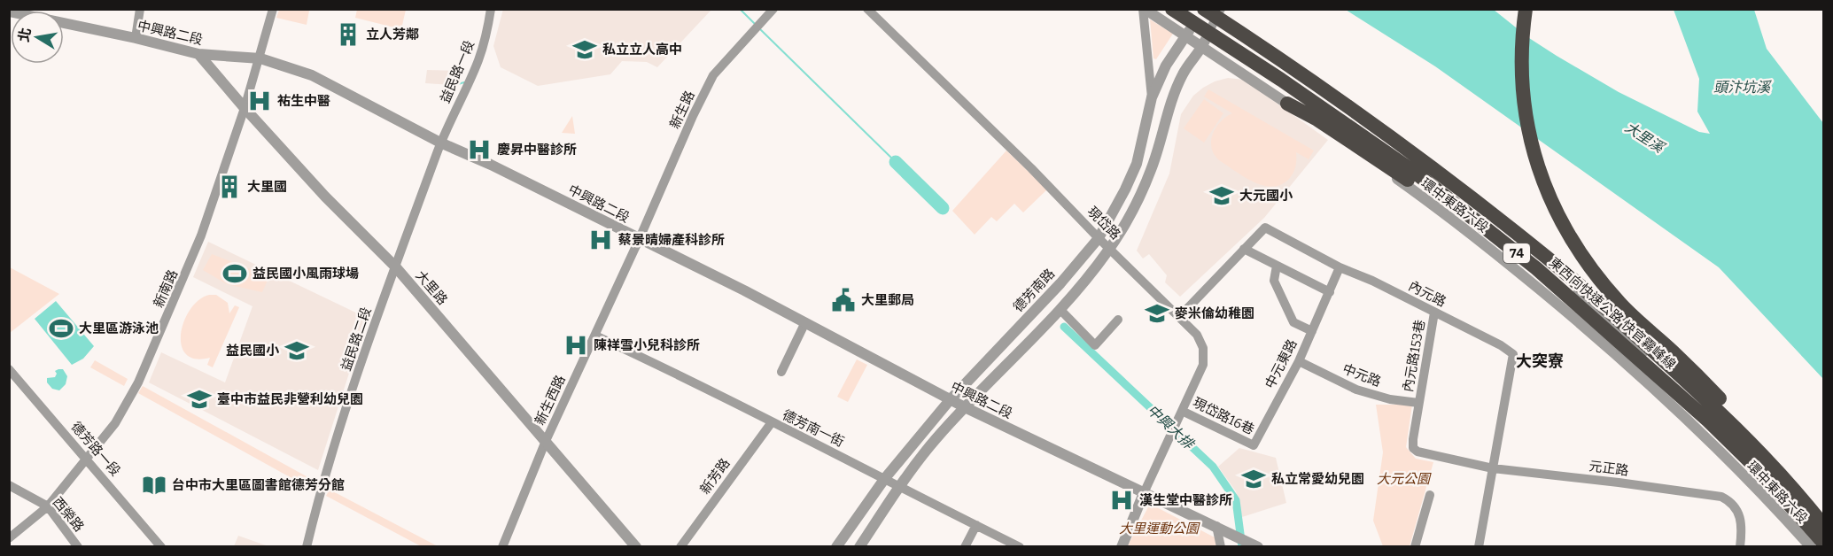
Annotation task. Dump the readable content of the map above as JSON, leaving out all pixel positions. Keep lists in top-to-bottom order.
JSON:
{
  "streets": {
    "highway": ["74", "東西向快速公路 快官霧峰線"],
    "street": [
      "中興路二段",
      "益民路一段",
      "新生路",
      "環中東路六段",
      "現岱路",
      "大里路",
      "新南路",
      "德芳南路",
      "內元路",
      "益民路二段",
      "內元路153巷",
      "中元東路",
      "中元路",
      "新生西路",
      "現岱路16巷",
      "德芳南一街",
      "德芳路一段",
      "元正路",
      "新芳路",
      "西榮路"
    ]
  },
  "crossings": [
    ["中興路二段", "益民路一段"],
    ["中興路二段", "新生路"],
    ["中興路二段", "現岱路"],
    ["中興路二段", "大里路"],
    ["中興路二段", "新南路"],
    ["中興路二段", "德芳南路"],
    ["中興路二段", "益民路二段"],
    ["中興路二段", "新生西路"],
    ["益民路一段", "益民路二段"],
    ["新生路", "新生西路"],
    ["環中東路六段", "德芳南路"],
    ["環中東路六段", "東西向快速公路 快官霧峰線"],
    ["現岱路", "德芳南路"],
    ["現岱路", "內元路"],
    ["現岱路", "現岱路16巷"],
    ["74", "東西向快速公路 快官霧峰線"],
    ["大里路", "新南路"],
    ["大里路", "益民路二段"],
    ["大里路", "新生西路"],
    ["新南路", "德芳路一段"],
    ["新南路", "西榮路"],
    ["德芳南路", "東西向快速公路 快官霧峰線"],
    ["德芳南路", "德芳南一街"],
    ["內元路", "內元路153巷"],
    ["內元路", "中元東路"],
    ["內元路", "元正路"],
    ["內元路153巷", "中元路"],
    ["內元路153巷", "元正路"],
    ["中元東路", "中元路"],
    ["中元東路", "現岱路16巷"],
    ["新生西路", "德芳南一街"],
    ["德芳南一街", "新芳路"]
  ],
  "districts": ["大突寮"],
  "water": ["頭汴坑溪", "大里溪", "中興大排"],
  "parks": ["大元公園", "大里運動公園"],
  "places": {
    "building": ["立人芳鄰", "大里國"],
    "school or university": [
      "私立立人高中",
      "大元國小",
      "麥米倫幼稚園",
      "益民國小",
      "臺中市益民非營利幼兒園",
      "私立常愛幼兒園"
    ],
    "hospital": [
      "𧙗生中醫",
      "慶昇中醫診所",
      "蔡景晴婦產科診所",
      "陳祥雪小兒科診所",
      "漢生堂中醫診所"
    ],
    "sports": ["益民國小風雨球場", "大里區游泳池"],
    "public building": ["大里郵局"],
    "library": ["台中市大里區圖書館德芳分館"]
  },
  "north": "left"
}
